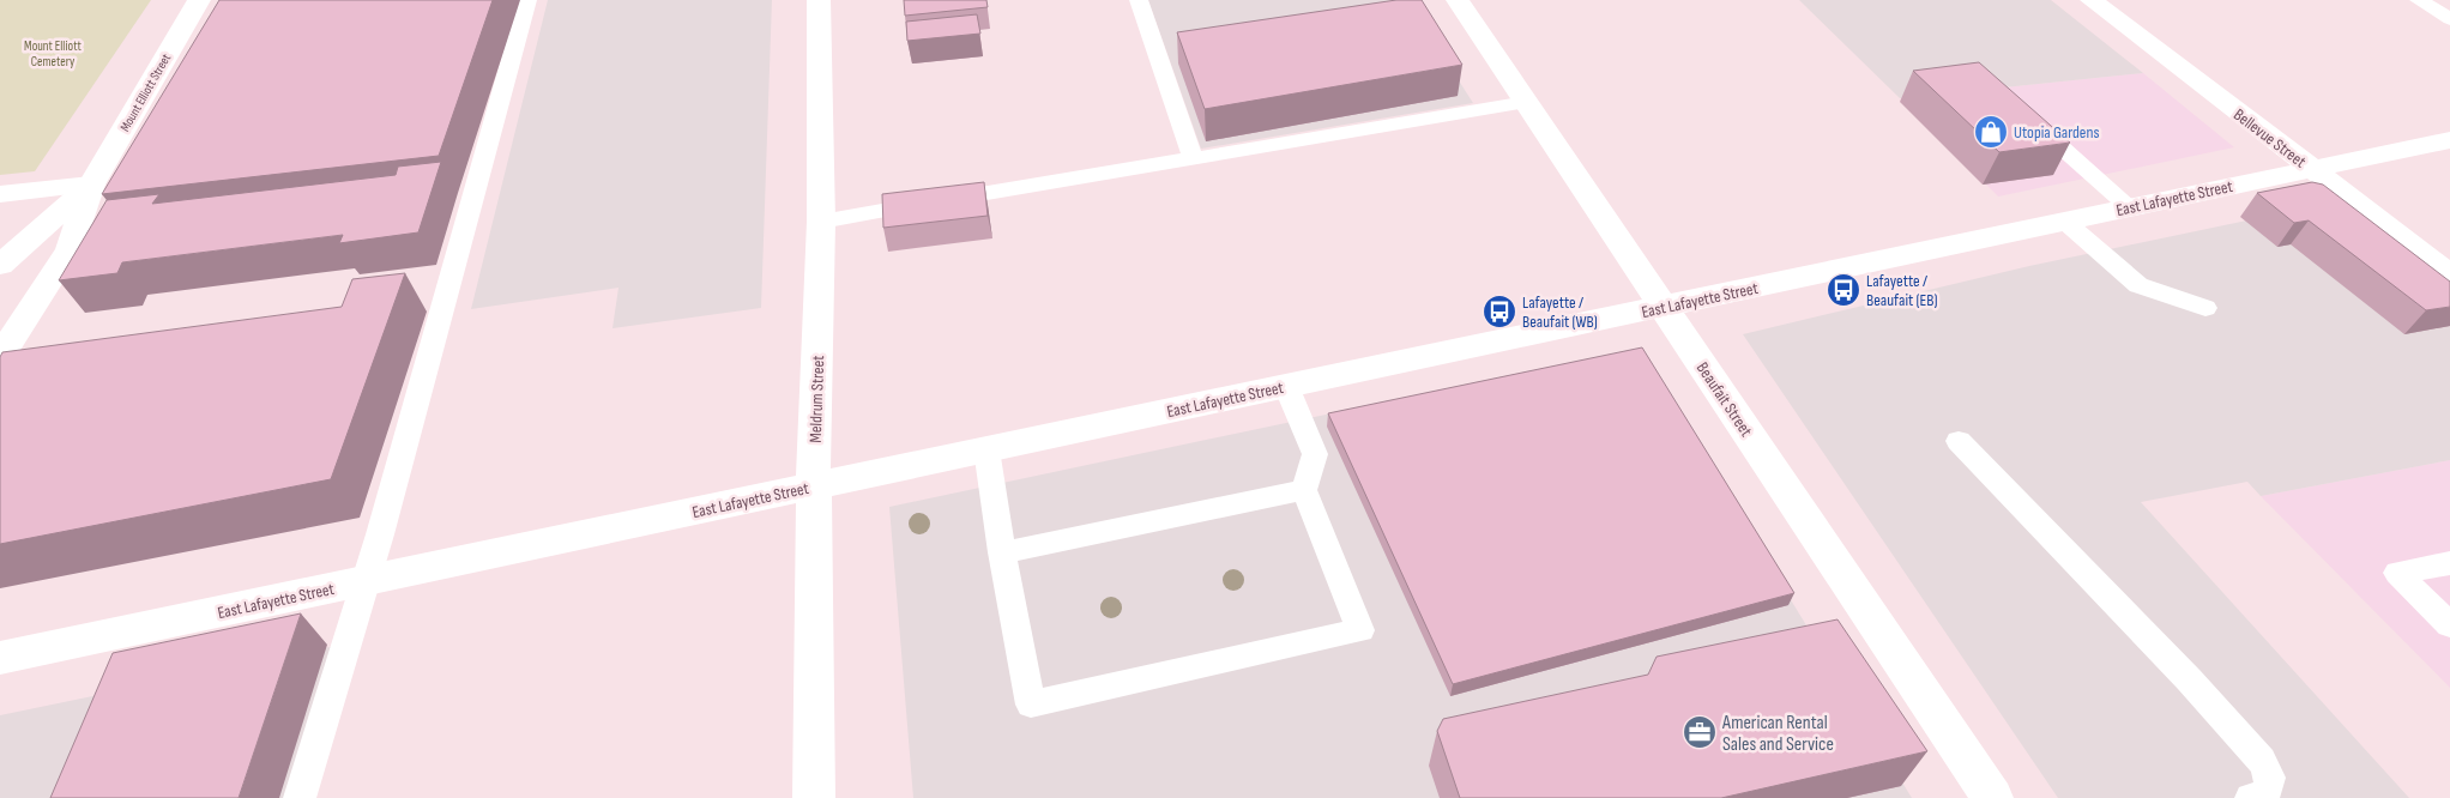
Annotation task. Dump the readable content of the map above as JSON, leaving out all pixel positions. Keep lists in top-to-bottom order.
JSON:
{
  "streets": {
    "street": [
      "Mount Elliott Street",
      "Bellevue Street",
      "East Lafayette Street",
      "Meldrum Street",
      "Beaufait Street"
    ]
  },
  "crossings": [
    ["Bellevue Street", "East Lafayette Street"],
    ["East Lafayette Street", "Meldrum Street"],
    ["East Lafayette Street", "Beaufait Street"]
  ],
  "parks": ["Mount Elliott Cemetery"],
  "places": {
    "shop": ["Utopia Gardens"],
    "bus stop": ["Lafayette / Beaufait (EB)", "Lafayette / Beaufait (WB)"],
    "office": ["American Rental Sales and Service"]
  }
}
